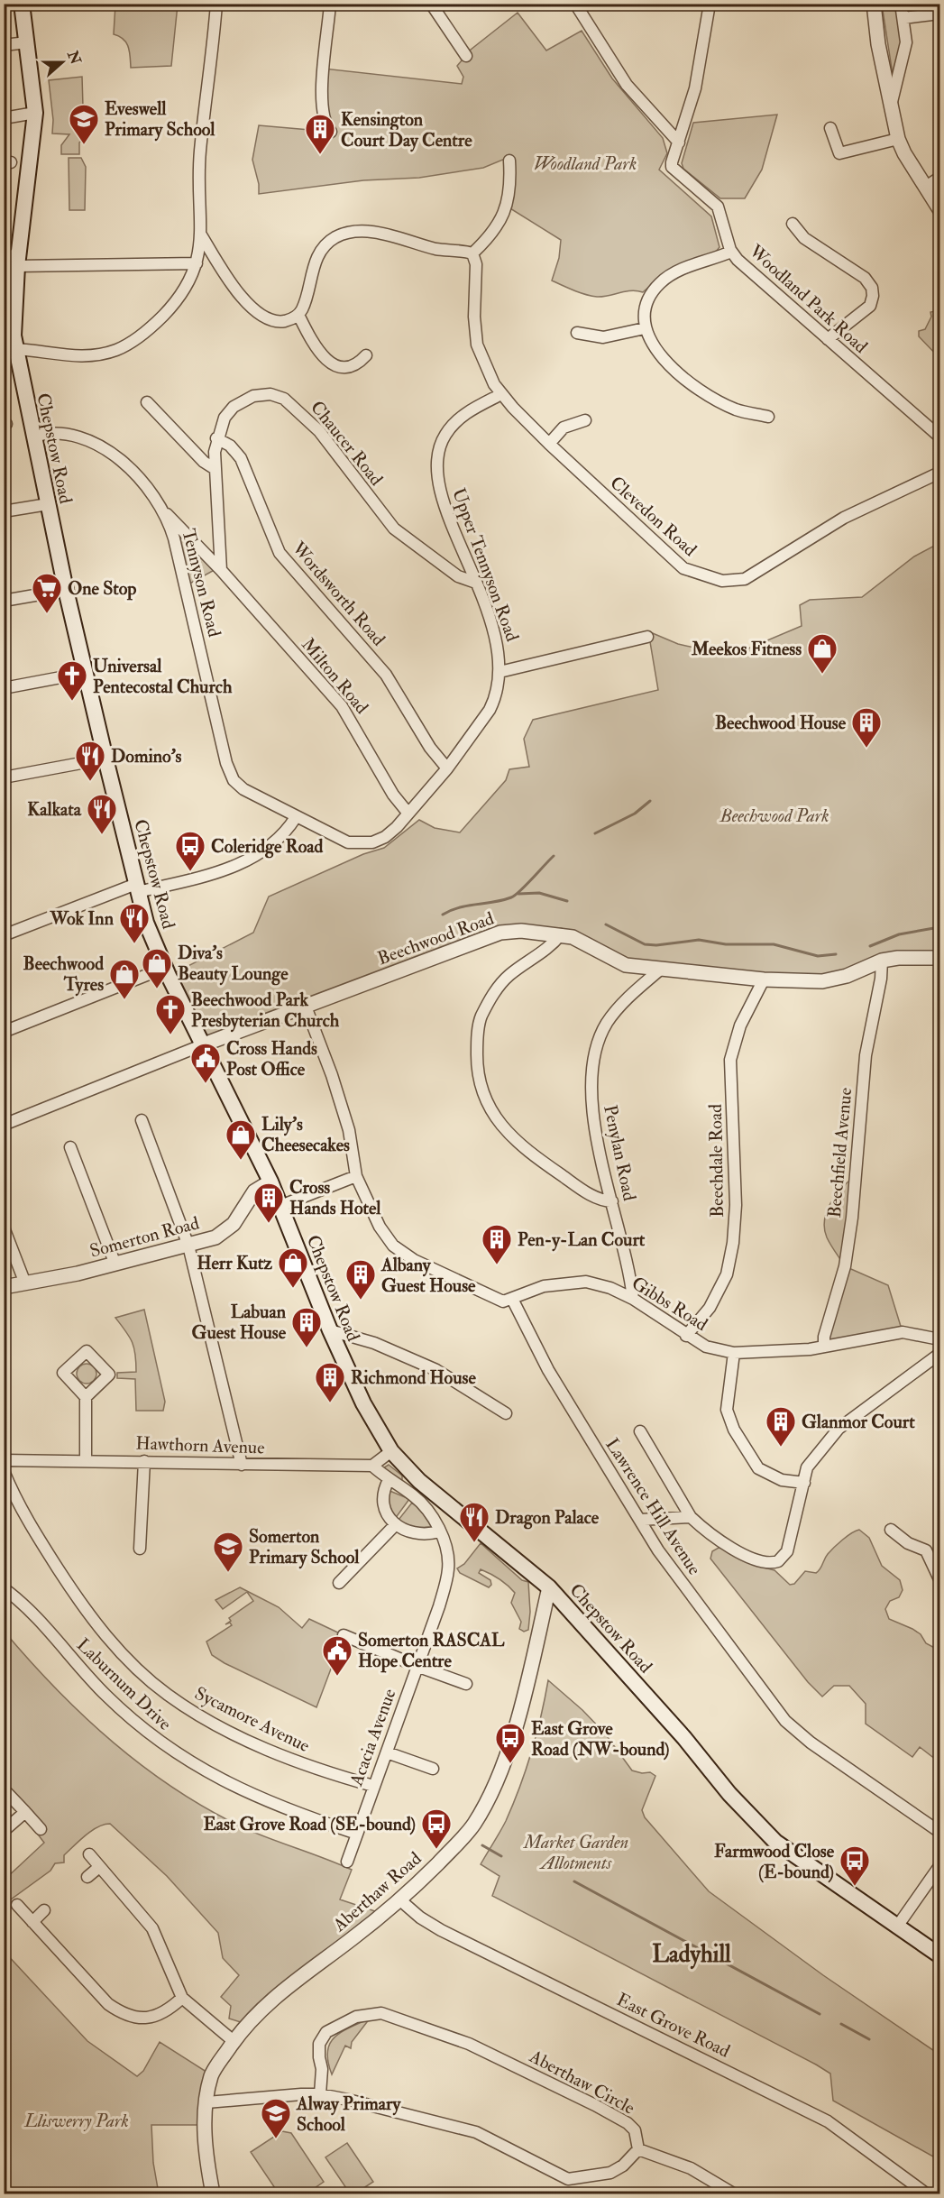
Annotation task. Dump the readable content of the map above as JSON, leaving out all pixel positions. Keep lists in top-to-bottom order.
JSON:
{
  "streets": {
    "main road": ["Chepstow Road"],
    "street": [
      "Woodland Park Road",
      "Chaucer Road",
      "Clevedon Road",
      "Upper Tennyson Road",
      "Tennyson Road",
      "Wordsworth Road",
      "Milton Road",
      "Beechwood Road",
      "Penylan Road",
      "Beechfield Avenue",
      "Beechdale Road",
      "Somerton Road",
      "Gibbs Road",
      "Hawthorn Avenue",
      "Lawrence Hill Avenue",
      "Laburnum Drive",
      "Sycamore Avenue",
      "Acacia Avenue",
      "Aberthaw Road",
      "East Grove Road",
      "Aberthaw Circle"
    ]
  },
  "crossings": [
    ["Chaucer Road", "Upper Tennyson Road"],
    ["Chaucer Road", "Wordsworth Road"],
    ["Chepstow Road", "Tennyson Road"],
    ["Chepstow Road", "Beechwood Road"],
    ["Chepstow Road", "Somerton Road"],
    ["Chepstow Road", "Aberthaw Road"],
    ["Clevedon Road", "Upper Tennyson Road"],
    ["Upper Tennyson Road", "Tennyson Road"],
    ["Upper Tennyson Road", "Wordsworth Road"],
    ["Upper Tennyson Road", "Milton Road"],
    ["Tennyson Road", "Milton Road"],
    ["Beechwood Road", "Penylan Road"],
    ["Beechwood Road", "Beechfield Avenue"],
    ["Beechwood Road", "Beechdale Road"],
    ["Penylan Road", "Gibbs Road"],
    ["Beechfield Avenue", "Gibbs Road"],
    ["Beechdale Road", "Gibbs Road"],
    ["Gibbs Road", "Lawrence Hill Avenue"],
    ["Hawthorn Avenue", "Acacia Avenue"],
    ["Laburnum Drive", "Acacia Avenue"],
    ["Sycamore Avenue", "Acacia Avenue"],
    ["Aberthaw Road", "East Grove Road"]
  ],
  "districts": ["Ladyhill"],
  "parks": [
    "Woodland Park",
    "Beechwood Park",
    "Market Garden Allotments",
    "Lliswerry Park"
  ],
  "places": {
    "school or university": ["Eveswell Primary School", "Somerton Primary School", "Alway Primary School"],
    "building": [
      "Kensington Court Day Centre",
      "Beechwood House",
      "Cross Hands Hotel",
      "Pen-y-Lan Court",
      "Albany Guest House",
      "Labuan Guest House",
      "Richmond House",
      "Glanmor Court"
    ],
    "supermarket": ["One Stop"],
    "shop": [
      "Meekos Fitness",
      "Diva's Beauty Lounge",
      "Beechwood Tyres",
      "Lily's Cheesecakes",
      "Herr Kutz"
    ],
    "church": ["Universal Pentecostal Church", "Beechwood Park Presbyterian Church"],
    "restaurant": [
      "Domino's",
      "Kalkata",
      "Wok Inn",
      "Dragon Palace"
    ],
    "bus stop": [
      "Coleridge Road",
      "East Grove Road (NW-bound)",
      "East Grove Road (SE-bound)",
      "Farmwood Close (E-bound)"
    ],
    "public building": ["Cross Hands Post Office", "Somerton RASCAL Hope Centre"]
  },
  "north": "right"
}
